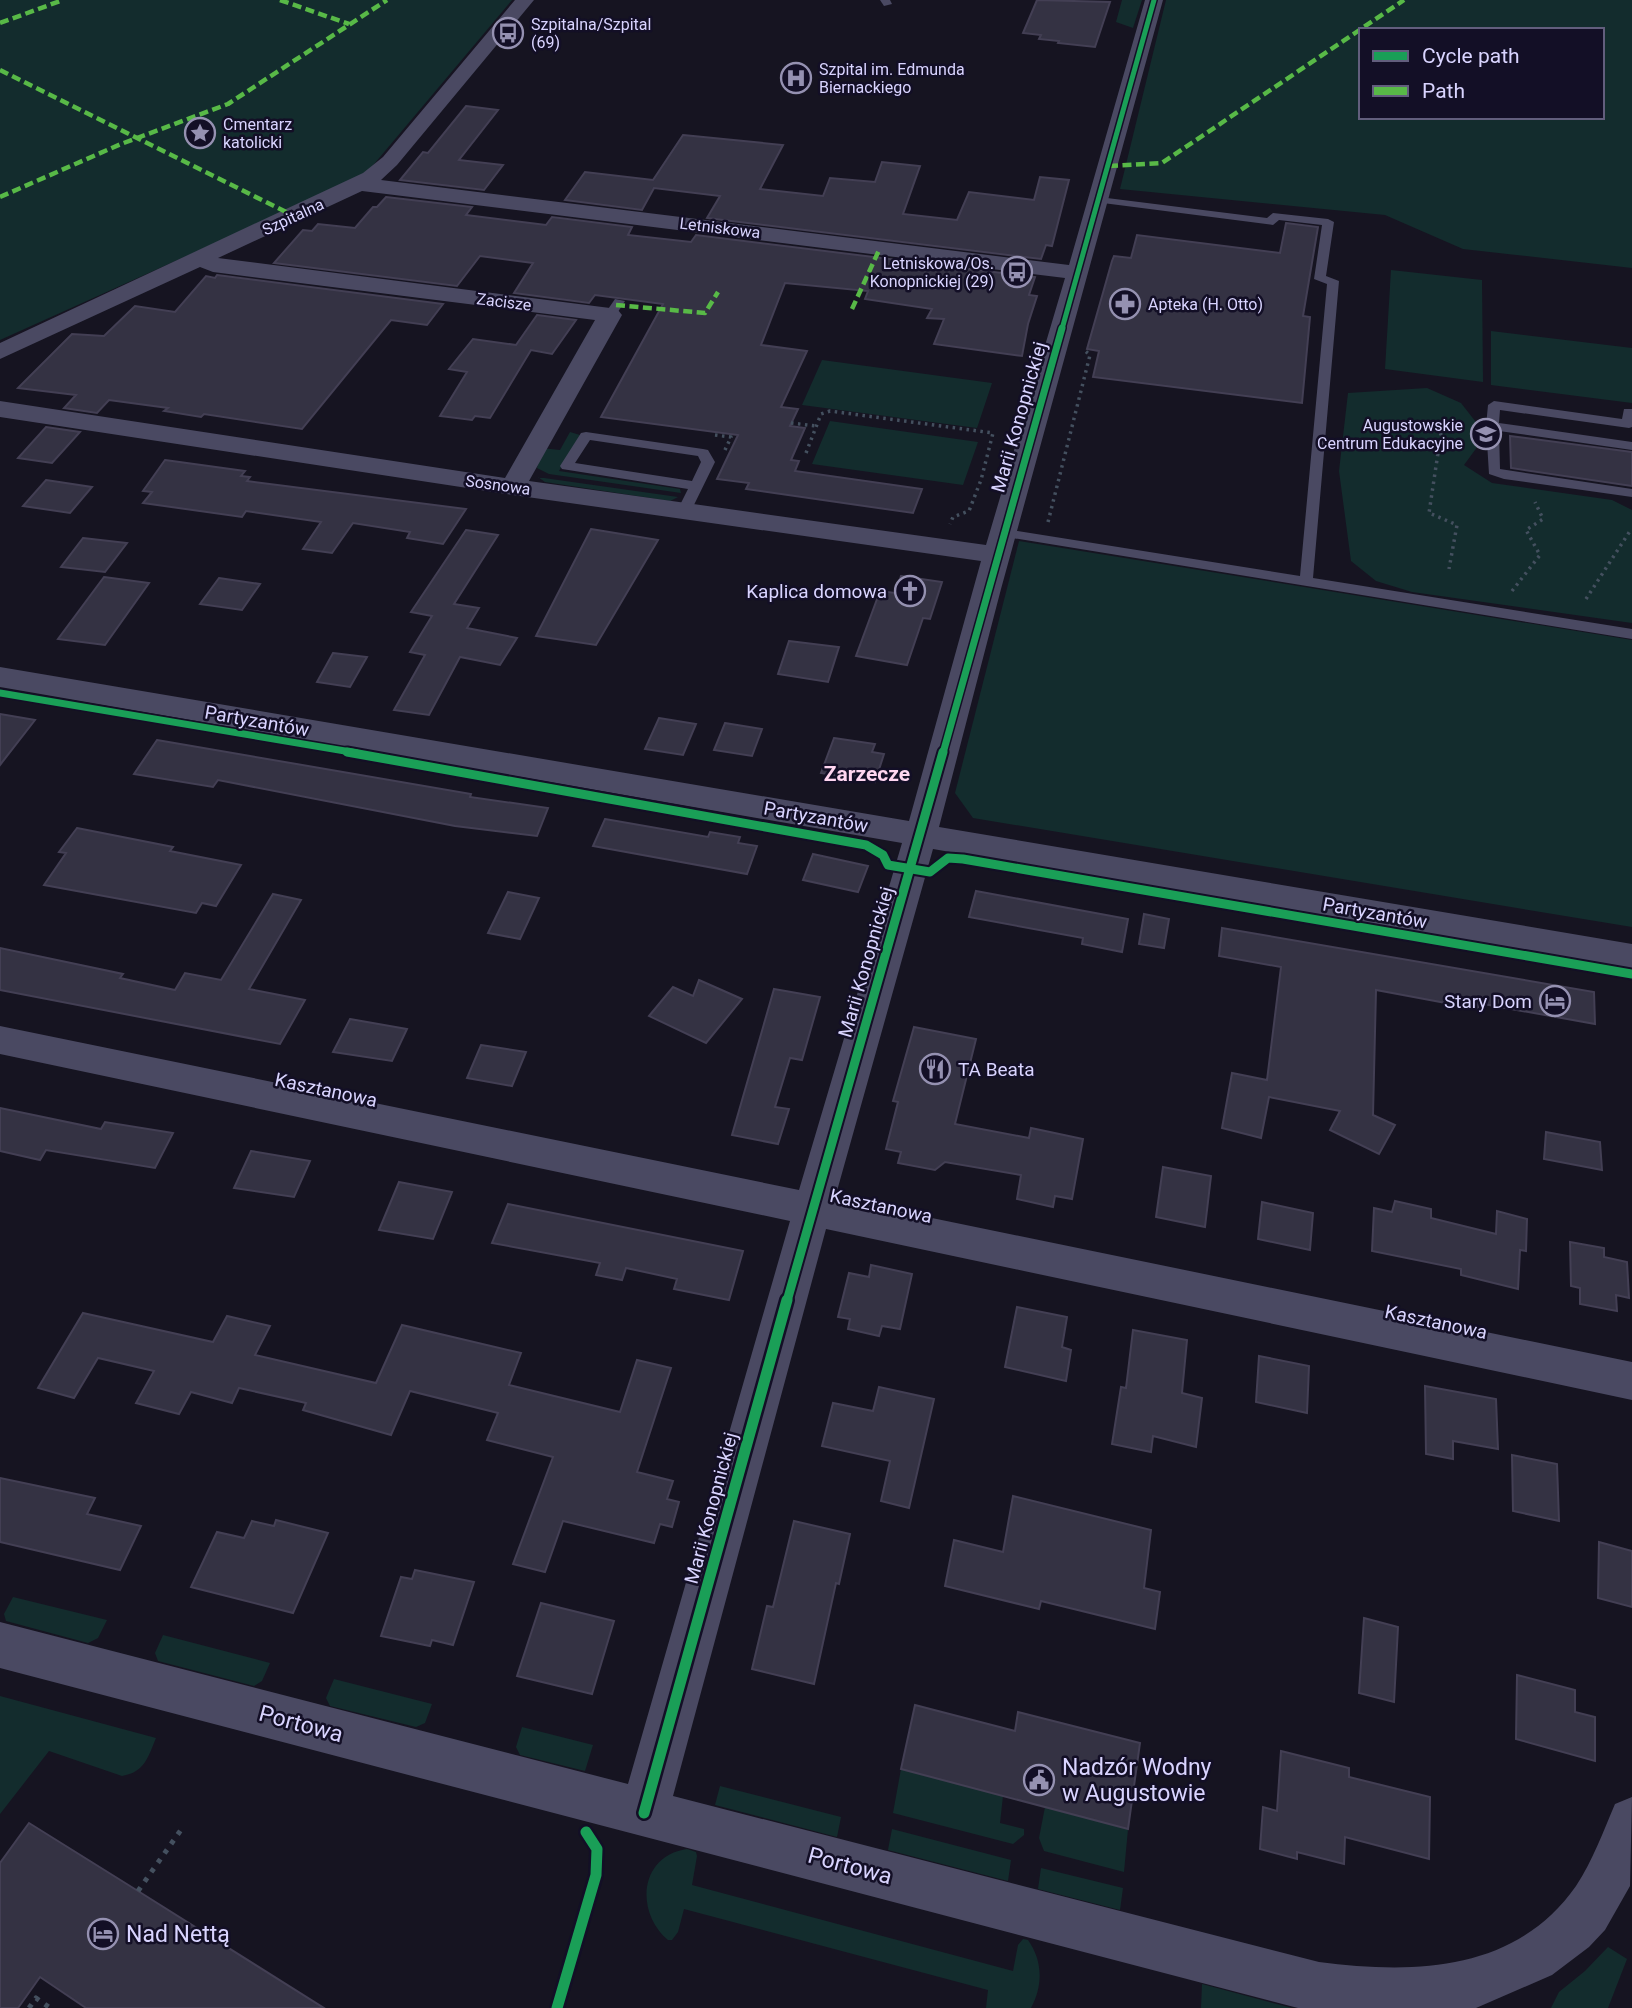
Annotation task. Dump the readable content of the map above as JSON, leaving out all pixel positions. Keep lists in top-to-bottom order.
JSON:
{
  "streets": {
    "street": [
      "Szpitalna",
      "Letniskowa",
      "Zacisze",
      "Marii Konopnickiej",
      "Sosnowa",
      "Partyzantów",
      "Kasztanowa",
      "Portowa"
    ]
  },
  "crossings": [
    ["Szpitalna", "Letniskowa"],
    ["Szpitalna", "Zacisze"],
    ["Letniskowa", "Marii Konopnickiej"],
    ["Zacisze", "Sosnowa"],
    ["Marii Konopnickiej", "Sosnowa"],
    ["Marii Konopnickiej", "Partyzantów"],
    ["Marii Konopnickiej", "Kasztanowa"],
    ["Marii Konopnickiej", "Portowa"]
  ],
  "districts": ["Zarzecze"],
  "places": {
    "bus stop": ["Szpitalna/Szpital (69)", "Letniskowa/Os. Konopnickiej (29)"],
    "hospital": ["Szpital im. Edmunda Biernackiego"],
    "place": ["Cmentarz katolicki"],
    "pharmacy": ["Apteka (H. Otto)"],
    "school or university": ["Augustowskie Centrum Edukacyjne"],
    "church": ["Kaplica domowa"],
    "hotel": ["Stary Dom", "Nad Nettą"],
    "restaurant": ["TA Beata"],
    "public building": ["Nadzór Wodny w Augustowie"]
  },
  "legend": ["Cycle path", "Path"]
}
